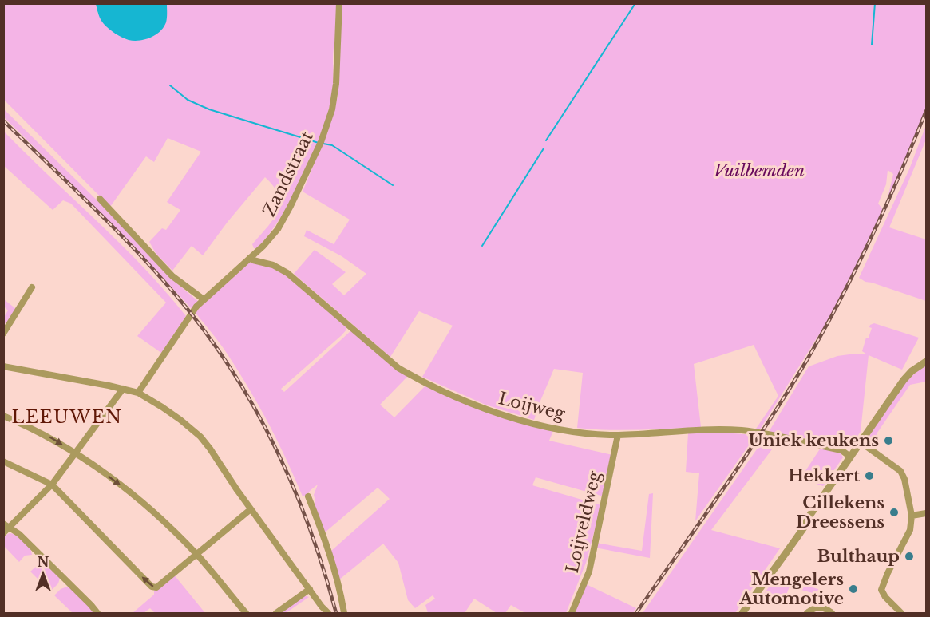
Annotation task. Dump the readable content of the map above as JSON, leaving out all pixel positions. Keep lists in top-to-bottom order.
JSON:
{
  "streets": {
    "street": ["Zandstraat", "Loijweg", "Loijveldweg"]
  },
  "crossings": [
    ["Zandstraat", "Loijweg"],
    ["Loijweg", "Loijveldweg"]
  ],
  "districts": ["LEEUWEN"],
  "parks": ["Vuilbemden"],
  "places": [
    "Uniek keukens",
    "Hekkert",
    "Cillekens Dreessens",
    "Bulthaup",
    "Mengelers Automotive"
  ],
  "north": "top"
}
